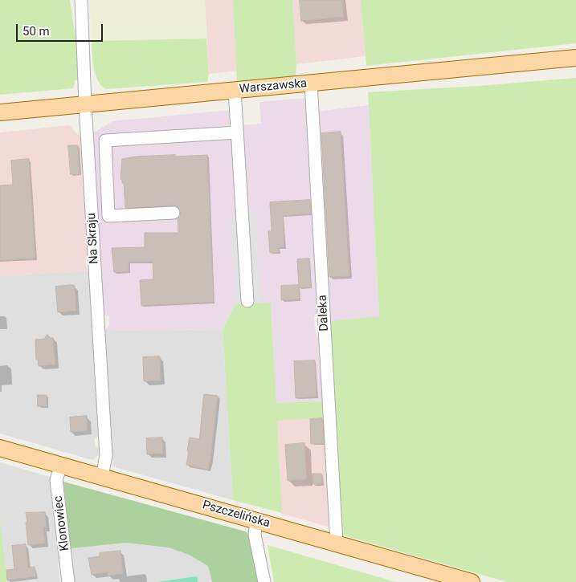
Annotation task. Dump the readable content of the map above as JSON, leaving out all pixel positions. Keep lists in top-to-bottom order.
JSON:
{
  "streets": {
    "main road": ["Warszawska", "Pszczelińska"],
    "street": ["Na Skraju", "Daleka", "Klonowiec"]
  },
  "crossings": [
    ["Warszawska", "Na Skraju"],
    ["Warszawska", "Daleka"],
    ["Na Skraju", "Pszczelińska"],
    ["Daleka", "Pszczelińska"],
    ["Pszczelińska", "Klonowiec"]
  ],
  "scale_bar": "50 m"
}
